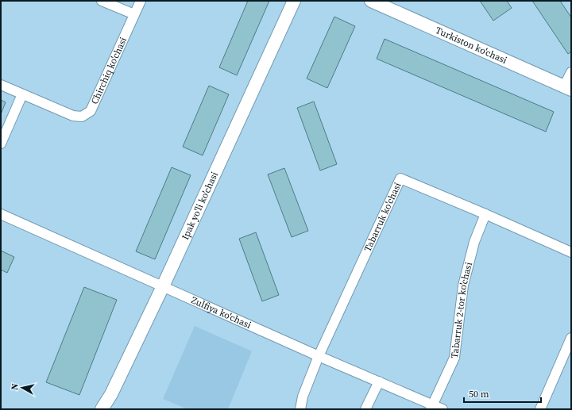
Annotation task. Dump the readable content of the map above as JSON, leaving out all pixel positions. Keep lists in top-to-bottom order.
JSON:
{
  "streets": {
    "main road": ["Turkiston ko'chasi", "Ipak yo'li ko'chasi"],
    "street": [
      "Chirchiq ko'chasi",
      "Tabarruk ko'chasi",
      "Tabarruk 2-tor ko'chasi",
      "Zulfiya ko'chasi"
    ]
  },
  "crossings": [
    ["Ipak yo'li ko'chasi", "Zulfiya ko'chasi"],
    ["Tabarruk ko'chasi", "Tabarruk 2-tor ko'chasi"],
    ["Tabarruk ko'chasi", "Zulfiya ko'chasi"],
    ["Tabarruk 2-tor ko'chasi", "Zulfiya ko'chasi"]
  ],
  "scale_bar": "50 m",
  "north": "left"
}
